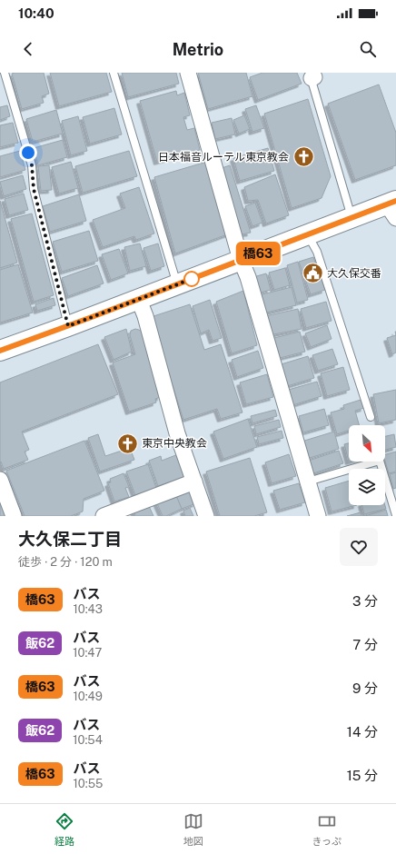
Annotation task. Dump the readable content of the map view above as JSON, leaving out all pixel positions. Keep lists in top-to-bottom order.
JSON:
{
  "places": {
    "church": ["日本福音ルーテル東京教会", "東京中央教会"],
    "public building": ["大久保交番"]
  },
  "lines": ["bus line 橋63"],
  "north": "bottom right",
  "page": {
    "status": "10:40",
    "header": "Metrio",
    "on_map": "橋63",
    "heading": ["大久保二丁目", "徒歩 · 2 分 · 120 m"],
    "list": [
      {
        "mark": "橋63",
        "name": "バス",
        "note": "10:43",
        "value": "3 分"
      },
      {
        "mark": "飯62",
        "name": "バス",
        "note": "10:47",
        "value": "7 分"
      },
      {
        "mark": "橋63",
        "name": "バス",
        "note": "10:49",
        "value": "9 分"
      },
      {
        "mark": "飯62",
        "name": "バス",
        "note": "10:54",
        "value": "14 分"
      },
      {
        "mark": "橋63",
        "name": "バス",
        "note": "10:55",
        "value": "15 分"
      }
    ],
    "tabs": ["経路", "地図", "きっぷ"]
  }
}
